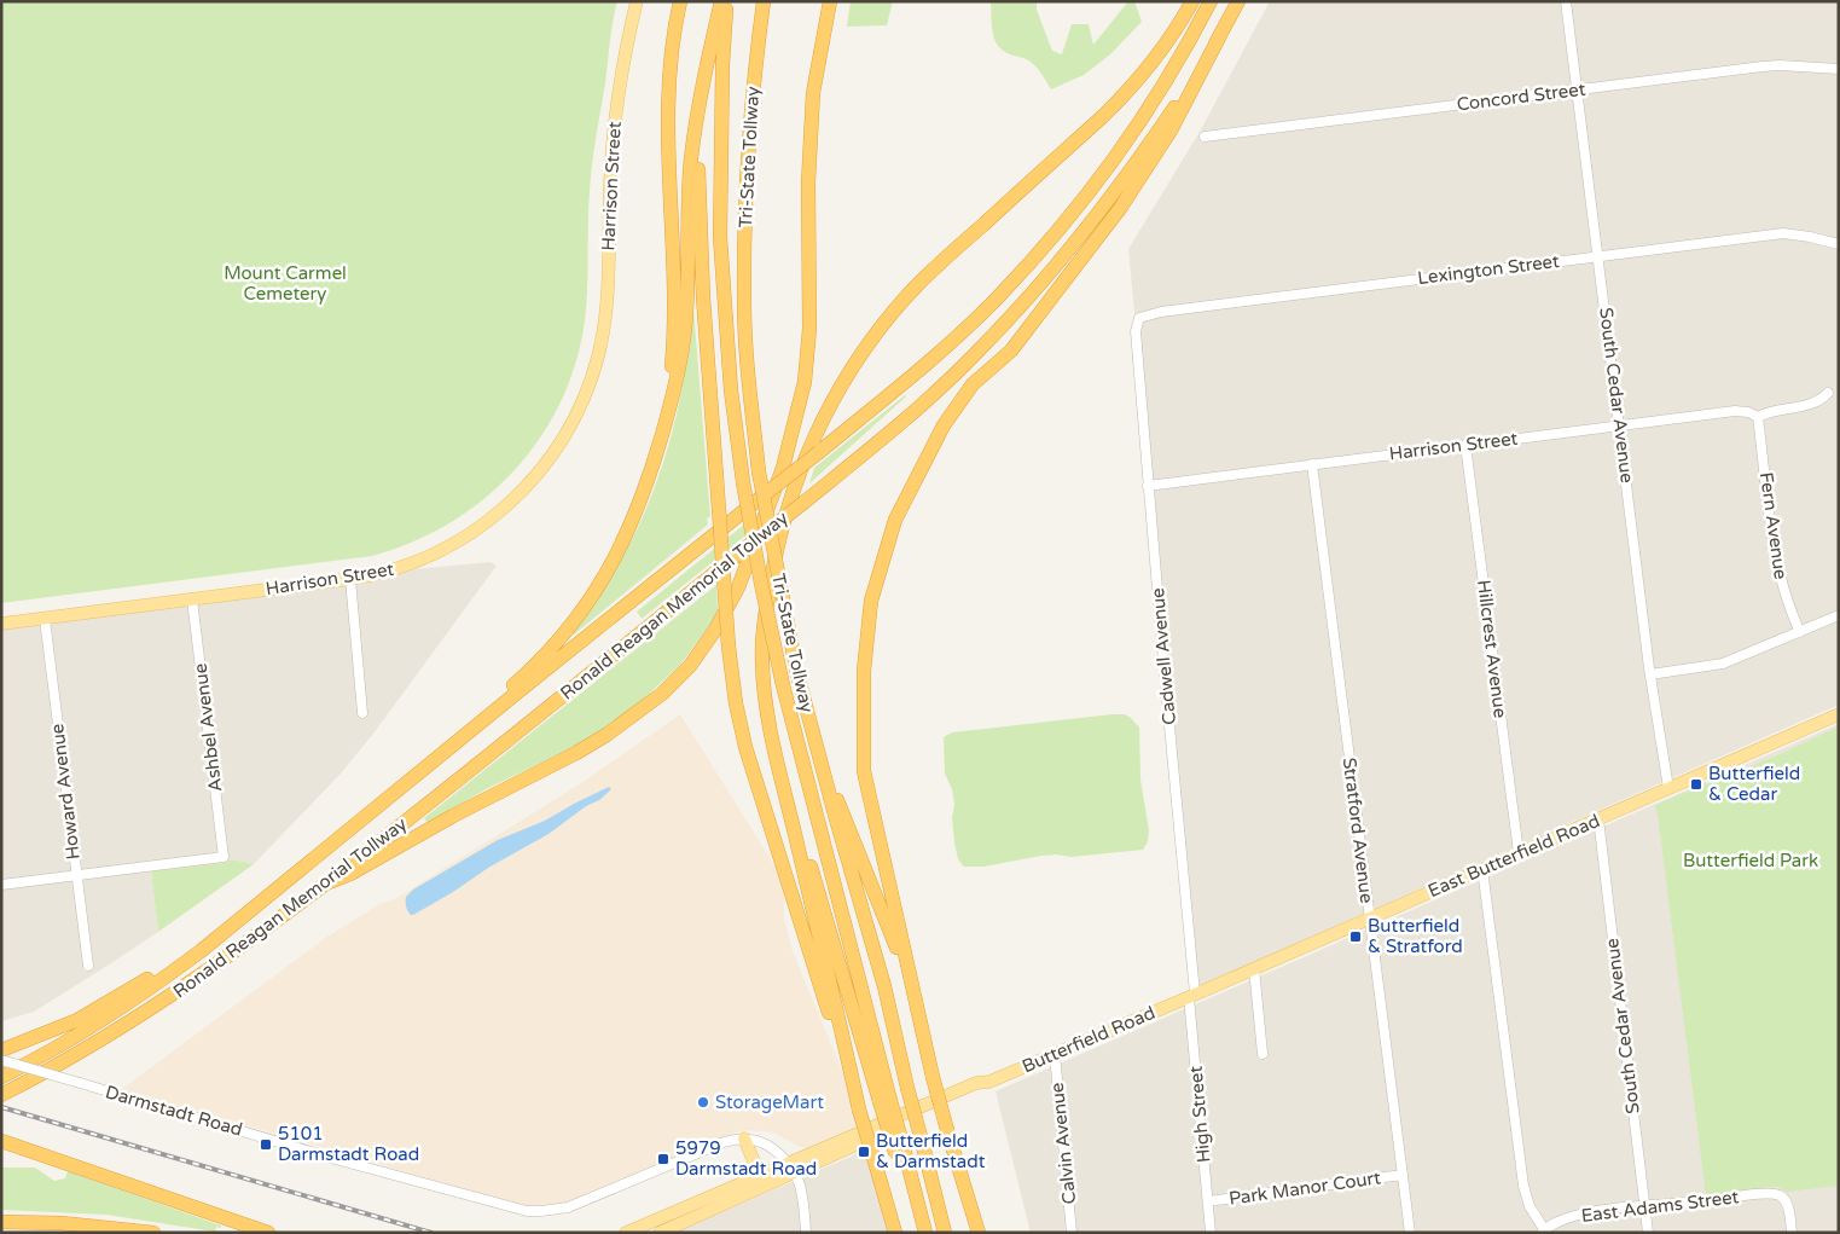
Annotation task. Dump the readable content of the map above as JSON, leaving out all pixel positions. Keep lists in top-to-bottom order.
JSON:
{
  "streets": {
    "highway": ["Tri-State Tollway", "Ronald Reagan Memorial Tollway"],
    "main road": ["Harrison Street", "East Butterfield Road", "Butterfield Road"],
    "street": [
      "Concord Street",
      "Lexington Street",
      "South Cedar Avenue",
      "Fern Avenue",
      "Hillcrest Avenue",
      "Cadwell Avenue",
      "Ashbel Avenue",
      "Howard Avenue",
      "Stratford Avenue",
      "Darmstadt Road",
      "High Street",
      "Calvin Avenue",
      "Park Manor Court",
      "East Adams Street"
    ]
  },
  "crossings": [
    ["Concord Street", "South Cedar Avenue"],
    ["Harrison Street", "South Cedar Avenue"],
    ["Harrison Street", "Fern Avenue"],
    ["Harrison Street", "Hillcrest Avenue"],
    ["Harrison Street", "Cadwell Avenue"],
    ["Harrison Street", "Ashbel Avenue"],
    ["Harrison Street", "Howard Avenue"],
    ["Harrison Street", "Stratford Avenue"],
    ["Lexington Street", "South Cedar Avenue"],
    ["Lexington Street", "Cadwell Avenue"],
    ["South Cedar Avenue", "East Butterfield Road"],
    ["South Cedar Avenue", "East Adams Street"],
    ["Hillcrest Avenue", "East Butterfield Road"],
    ["Cadwell Avenue", "East Butterfield Road"],
    ["Cadwell Avenue", "Butterfield Road"],
    ["Cadwell Avenue", "High Street"],
    ["Ashbel Avenue", "Howard Avenue"],
    ["Stratford Avenue", "East Butterfield Road"],
    ["Stratford Avenue", "Park Manor Court"],
    ["East Butterfield Road", "Butterfield Road"],
    ["East Butterfield Road", "High Street"],
    ["Butterfield Road", "High Street"],
    ["Butterfield Road", "Calvin Avenue"],
    ["High Street", "Park Manor Court"]
  ],
  "parks": ["Mount Carmel Cemetery", "Butterfield Park"],
  "places": {
    "transit": [
      "Butterfield & Cedar",
      "Butterfield & Stratford",
      "5101 Darmstadt Road",
      "Butterfield & Darmstadt",
      "5979 Darmstadt Road"
    ],
    "other": ["StorageMart"]
  }
}
